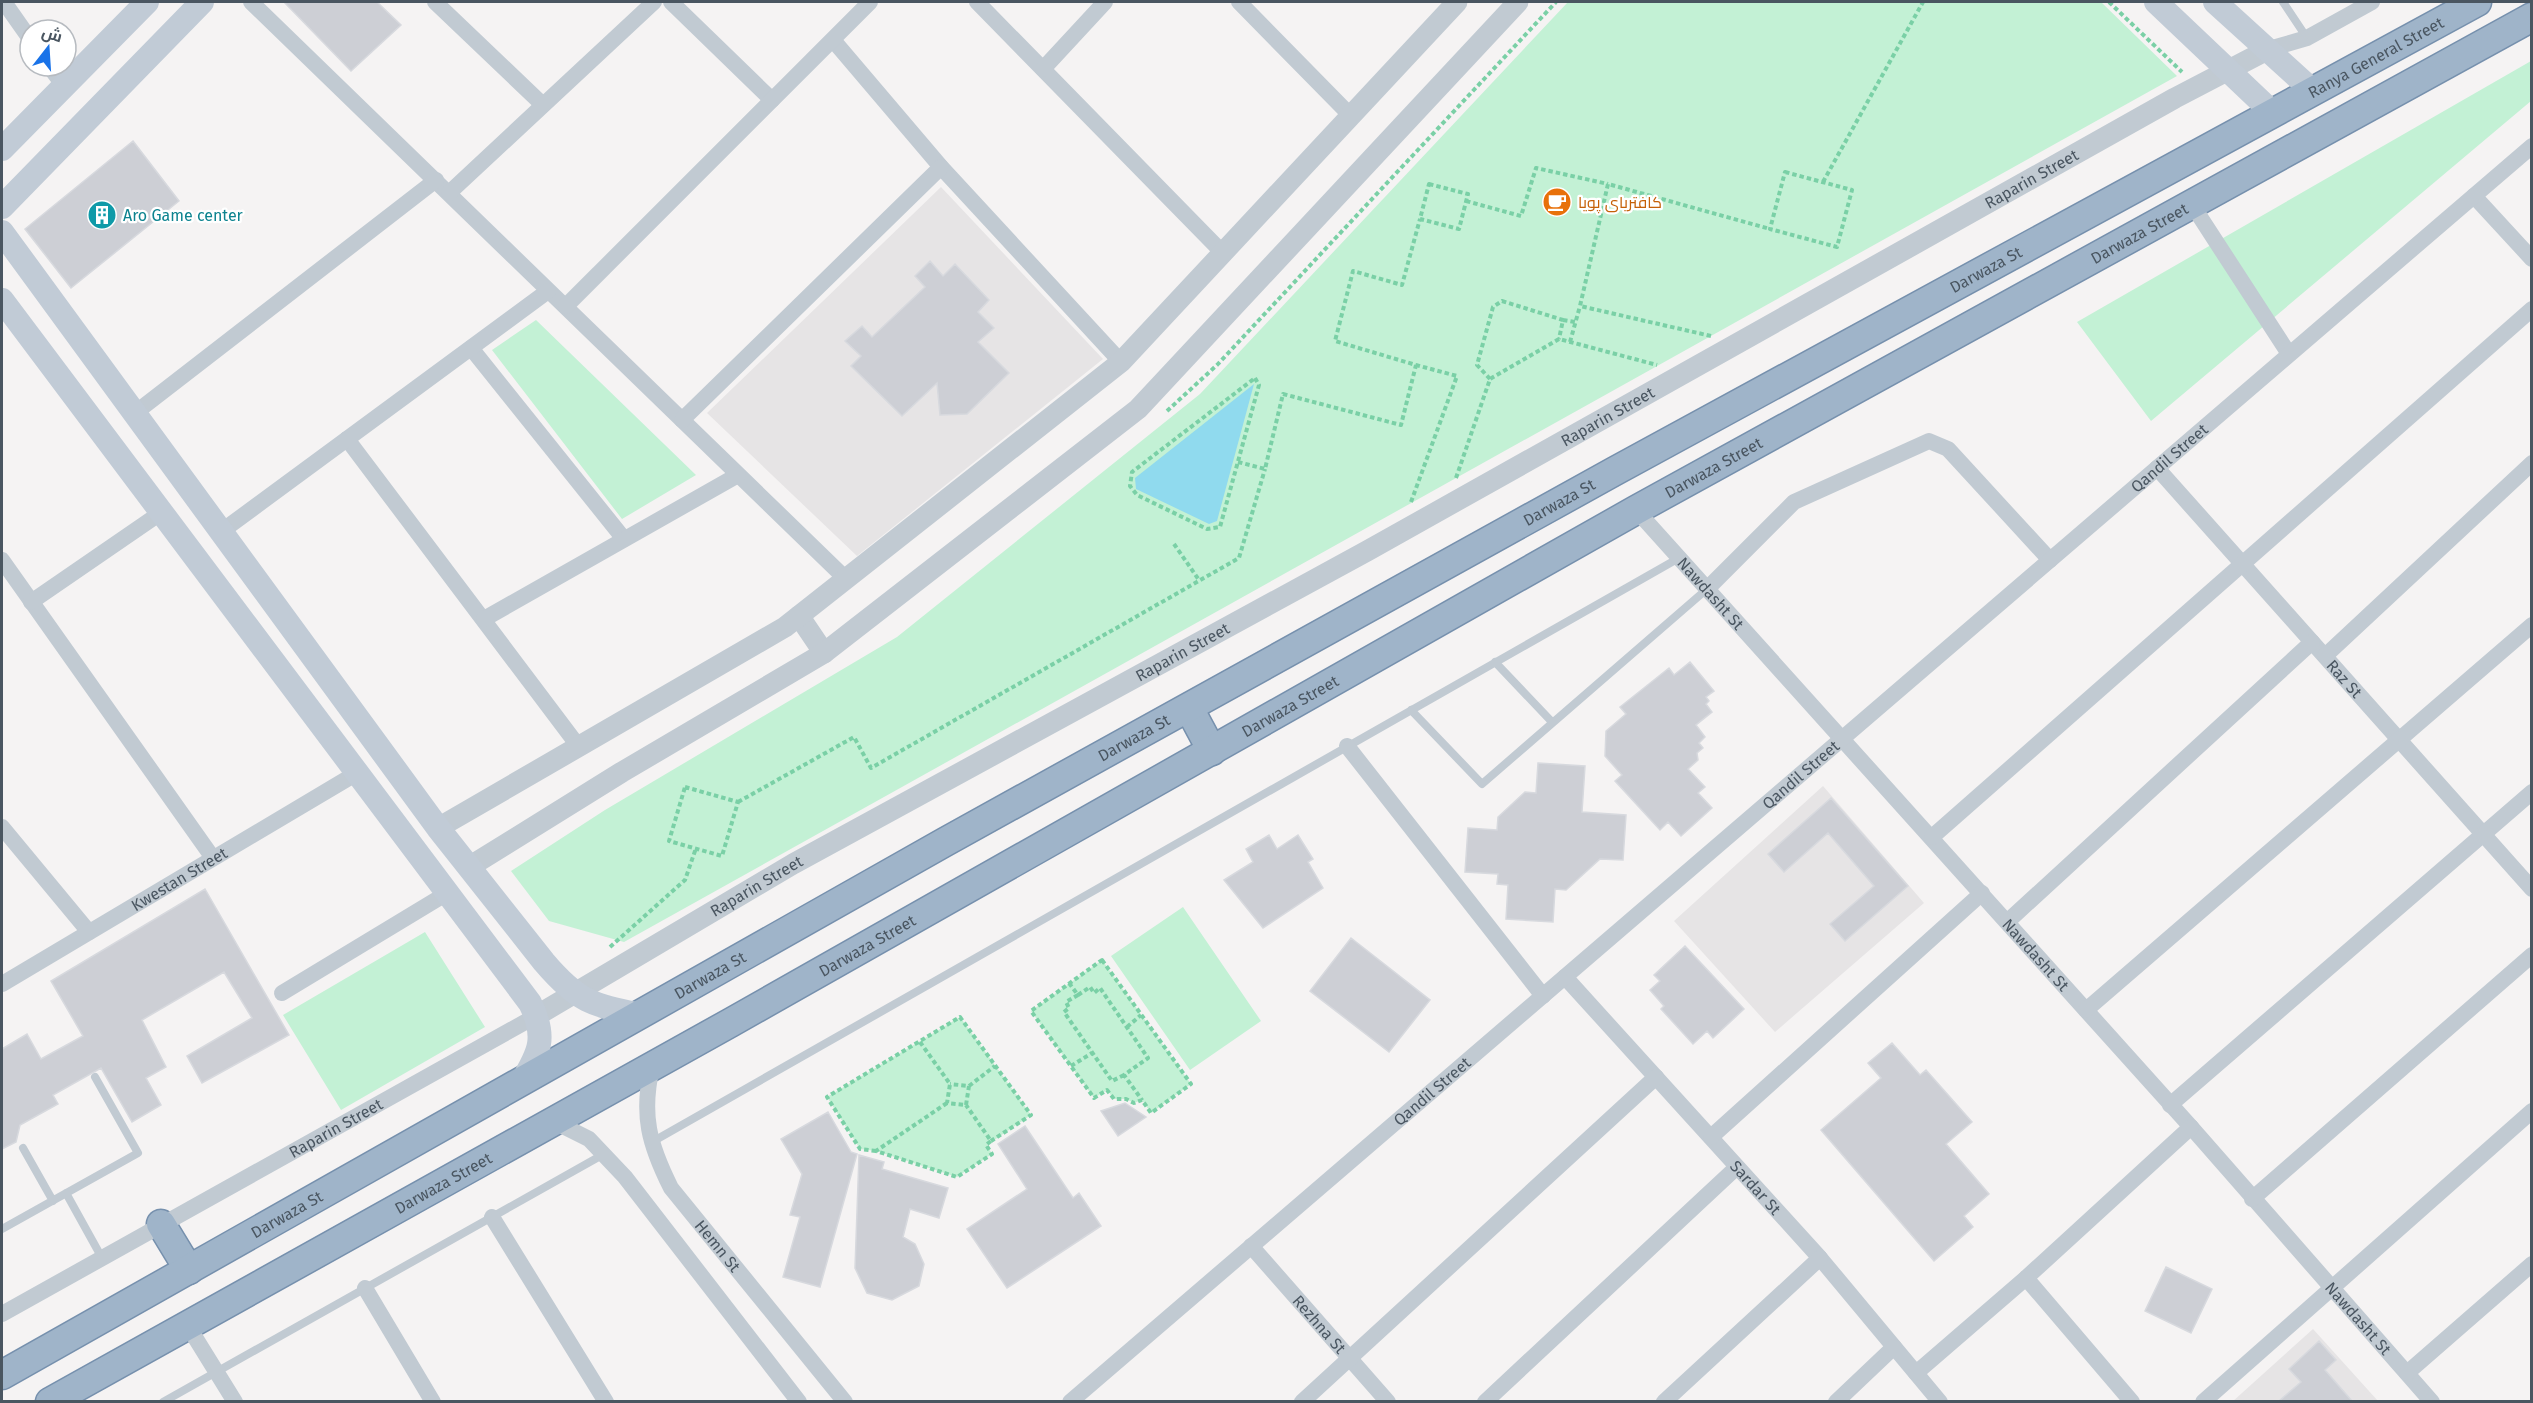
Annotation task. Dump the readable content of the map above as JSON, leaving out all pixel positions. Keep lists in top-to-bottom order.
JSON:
{
  "streets": {
    "highway": ["Ranya General Street", "Darwaza Street", "Darwaza St"],
    "street": [
      "Raparin Street",
      "Qandil Street",
      "Nawdasht St",
      "Raz St",
      "Kwestan Street",
      "Sardar St",
      "Hemn St",
      "Rezhna St"
    ]
  },
  "crossings": [
    ["Ranya General Street", "Darwaza St"],
    ["Darwaza Street", "Nawdasht St"],
    ["Darwaza Street", "Hemn St"],
    ["Qandil Street", "Nawdasht St"],
    ["Qandil Street", "Raz St"],
    ["Qandil Street", "Sardar St"],
    ["Qandil Street", "Rezhna St"]
  ],
  "places": {
    "cafe": ["کافتریای پویا"],
    "building": ["Aro Game center"]
  },
  "north": "top"
}
